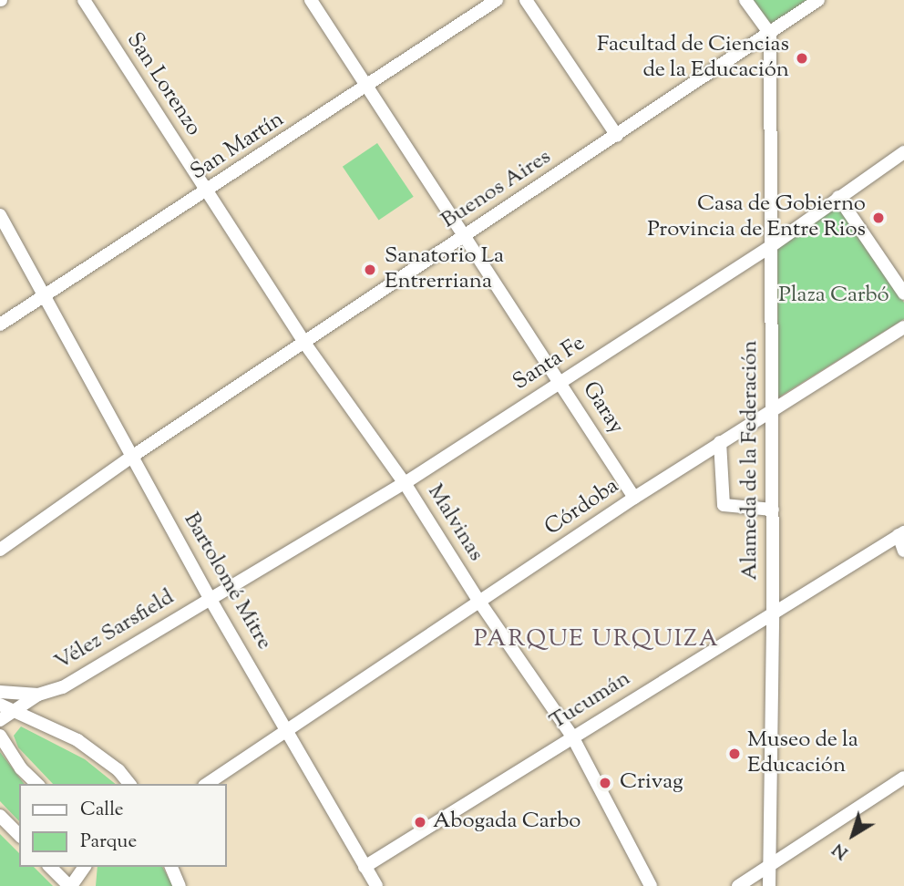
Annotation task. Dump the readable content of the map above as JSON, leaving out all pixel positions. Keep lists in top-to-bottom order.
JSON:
{
  "streets": {
    "street": [
      "San Lorenzo",
      "San Martín",
      "Buenos Aires",
      "Santa Fe",
      "Garay",
      "Alameda de la Federación",
      "Córdoba",
      "Malvinas",
      "Bartolomé Mitre",
      "Vélez Sarsfield",
      "Tucumán"
    ]
  },
  "crossings": [
    ["San Lorenzo", "San Martín"],
    ["San Lorenzo", "Malvinas"],
    ["San Martín", "Garay"],
    ["San Martín", "Malvinas"],
    ["San Martín", "Bartolomé Mitre"],
    ["Buenos Aires", "Garay"],
    ["Buenos Aires", "Alameda de la Federación"],
    ["Buenos Aires", "Malvinas"],
    ["Buenos Aires", "Bartolomé Mitre"],
    ["Santa Fe", "Garay"],
    ["Santa Fe", "Alameda de la Federación"],
    ["Santa Fe", "Malvinas"],
    ["Santa Fe", "Bartolomé Mitre"],
    ["Santa Fe", "Vélez Sarsfield"],
    ["Garay", "Córdoba"],
    ["Alameda de la Federación", "Córdoba"],
    ["Alameda de la Federación", "Tucumán"],
    ["Córdoba", "Malvinas"],
    ["Córdoba", "Bartolomé Mitre"],
    ["Malvinas", "Tucumán"],
    ["Bartolomé Mitre", "Vélez Sarsfield"],
    ["Bartolomé Mitre", "Tucumán"]
  ],
  "districts": ["PARQUE URQUIZA"],
  "parks": ["Plaza Carbó"],
  "places": [
    "Facultad de Ciencias de la Educación",
    "Casa de Gobierno Provincia de Entre Rios",
    "Sanatorio La Entrerriana",
    "Museo de la Educación",
    "Crivag",
    "Abogada Carbo"
  ],
  "legend": ["Calle", "Parque"],
  "north": "bottom left"
}
